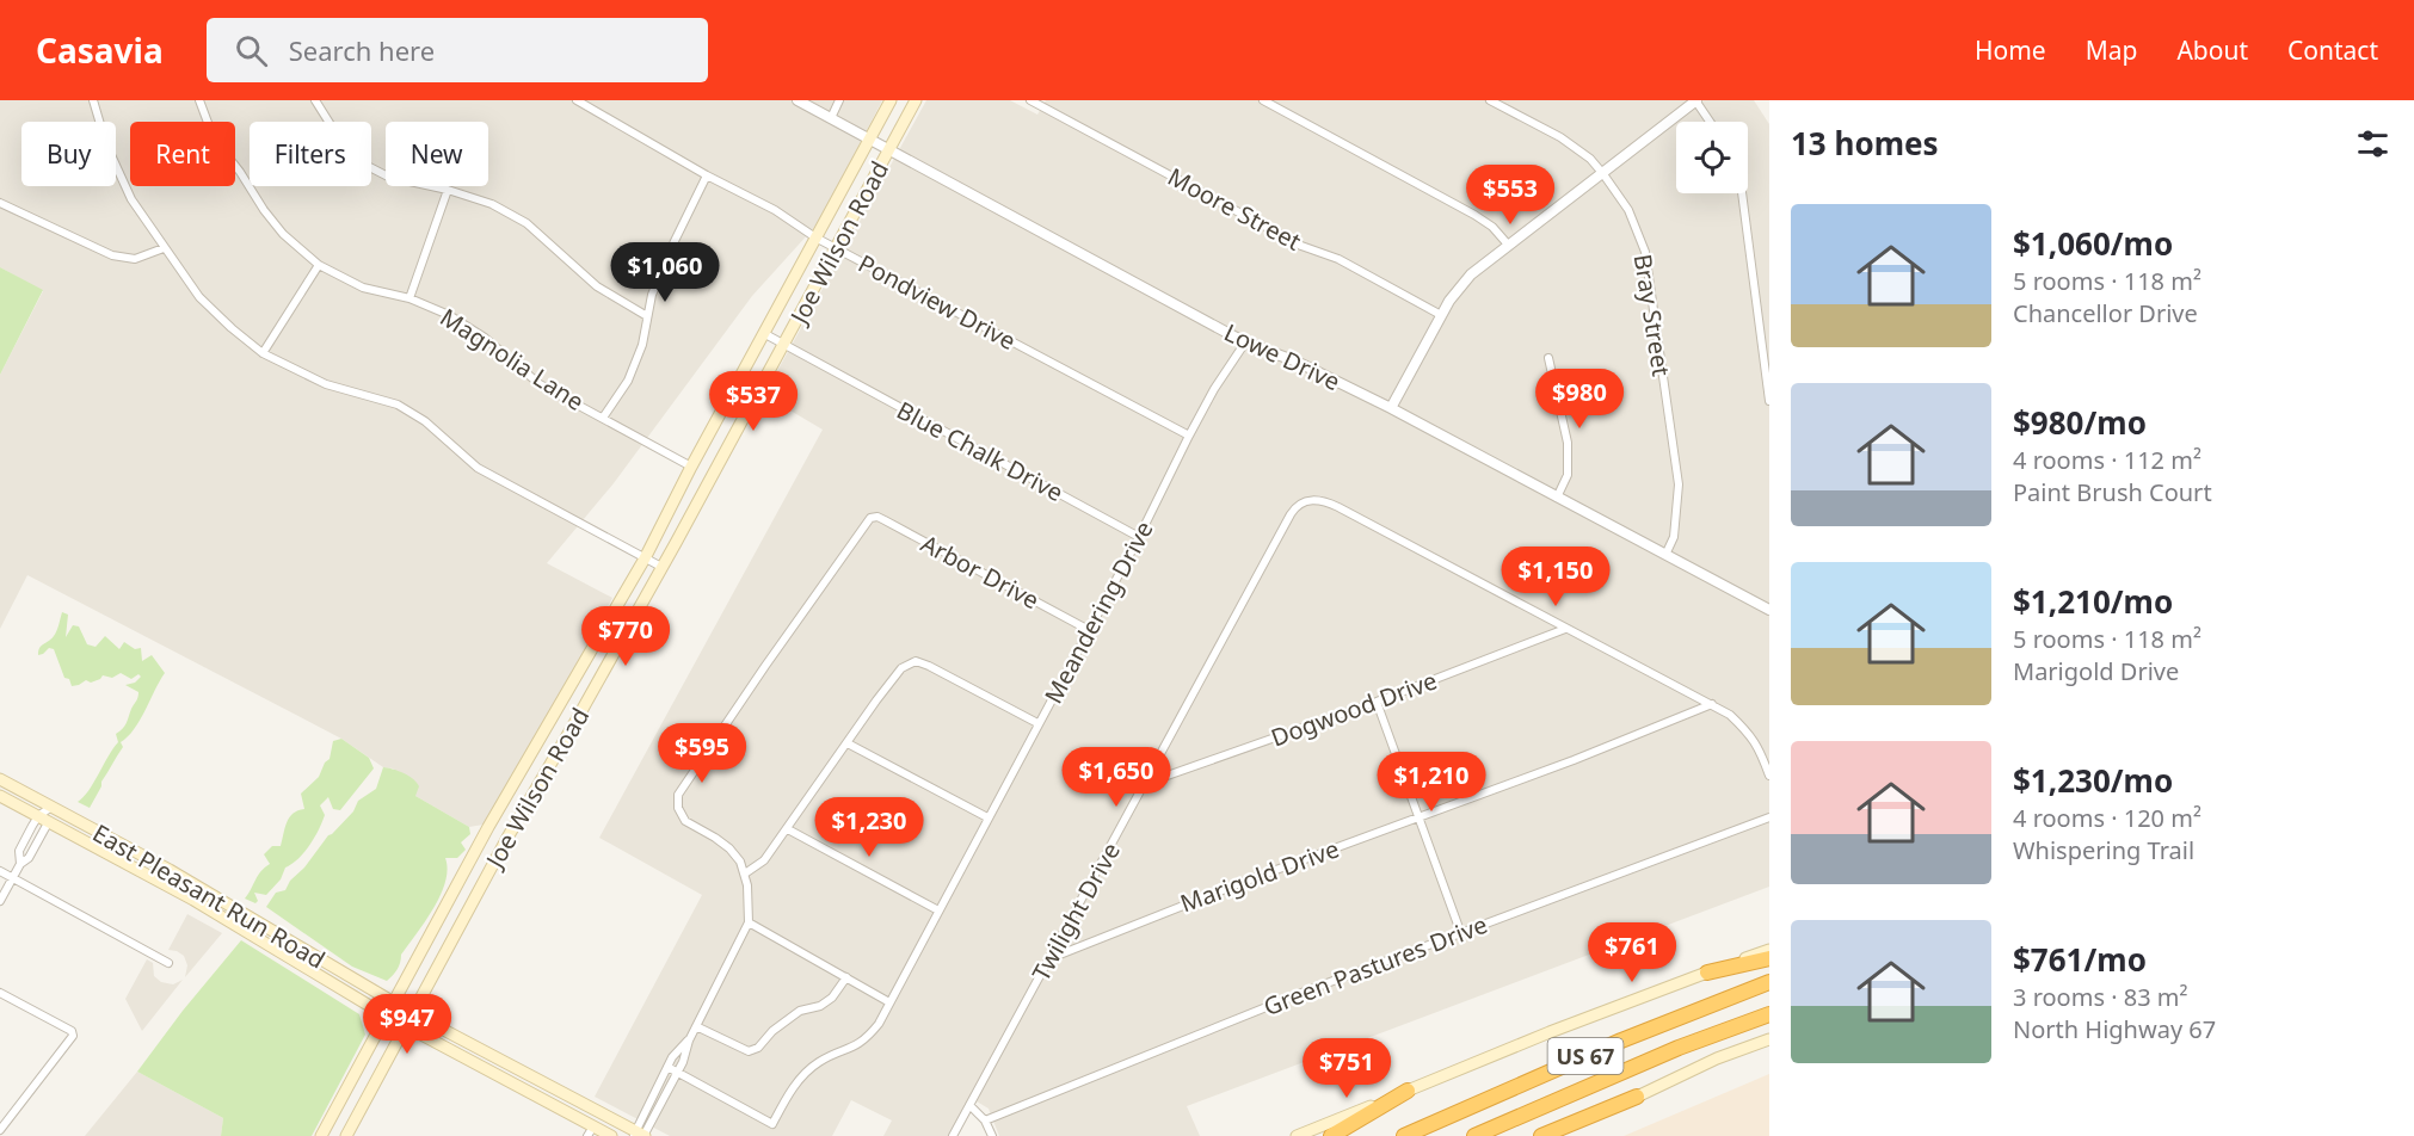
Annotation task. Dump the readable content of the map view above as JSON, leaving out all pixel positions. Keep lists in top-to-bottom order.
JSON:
{
  "streets": {
    "highway": ["US 67"],
    "main road": ["Joe Wilson Road", "East Pleasant Run Road"],
    "street": [
      "Moore Street",
      "Pondview Drive",
      "Bray Street",
      "Lowe Drive",
      "Magnolia Lane",
      "Blue Chalk Drive",
      "Arbor Drive",
      "Meandering Drive",
      "Dogwood Drive",
      "Marigold Drive",
      "Twilight Drive",
      "Green Pastures Drive"
    ]
  },
  "crossings": [
    ["Joe Wilson Road", "Pondview Drive"],
    ["Joe Wilson Road", "Lowe Drive"],
    ["Joe Wilson Road", "Magnolia Lane"],
    ["Joe Wilson Road", "Blue Chalk Drive"],
    ["Joe Wilson Road", "East Pleasant Run Road"],
    ["Pondview Drive", "Meandering Drive"],
    ["Bray Street", "Lowe Drive"],
    ["Lowe Drive", "Meandering Drive"],
    ["Blue Chalk Drive", "Meandering Drive"],
    ["Arbor Drive", "Meandering Drive"],
    ["Dogwood Drive", "Twilight Drive"],
    ["Marigold Drive", "Twilight Drive"]
  ],
  "page": {
    "header": "Casavia",
    "search": "Search here",
    "nav": [
      "Home",
      "Map",
      "About",
      "Contact"
    ],
    "heading": "13 homes",
    "chip": [
      "Buy",
      "Rent",
      "Filters",
      "New"
    ],
    "price": [
      "$553",
      "$1,060",
      "$980",
      "$537",
      "$1,150",
      "$770",
      "$595",
      "$1,650",
      "$1,210",
      "$1,230",
      "$761",
      "$947",
      "$751"
    ],
    "list": [
      {
        "name": "$1,060/mo",
        "note": "5 rooms · 118 m² · Chancellor Drive"
      },
      {
        "name": "$980/mo",
        "note": "4 rooms · 112 m² · Paint Brush Court"
      },
      {
        "name": "$1,210/mo",
        "note": "5 rooms · 118 m² · Marigold Drive"
      },
      {
        "name": "$1,230/mo",
        "note": "4 rooms · 120 m² · Whispering Trail"
      },
      {
        "name": "$761/mo",
        "note": "3 rooms · 83 m² · North Highway 67"
      }
    ]
  }
}
